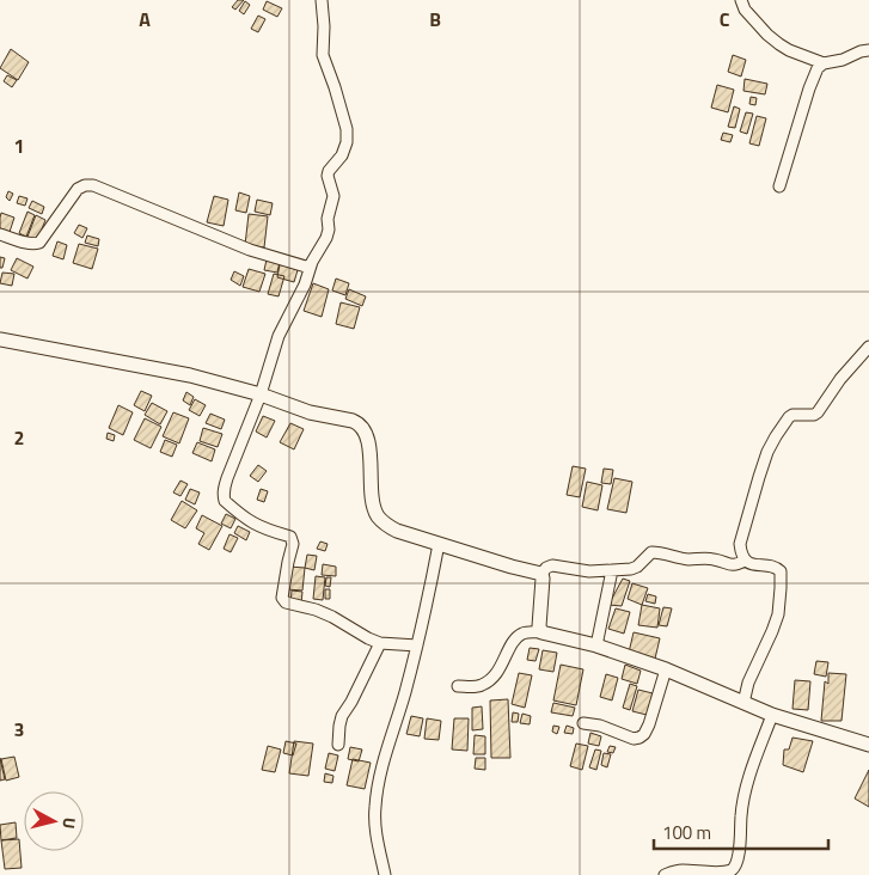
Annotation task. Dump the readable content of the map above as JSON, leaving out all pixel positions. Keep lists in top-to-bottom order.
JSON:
{
  "scale_bar": "100 m",
  "north": "right",
  "grid": {
    "columns": ["A", "B", "C"],
    "rows": ["1", "2", "3"]
  }
}
